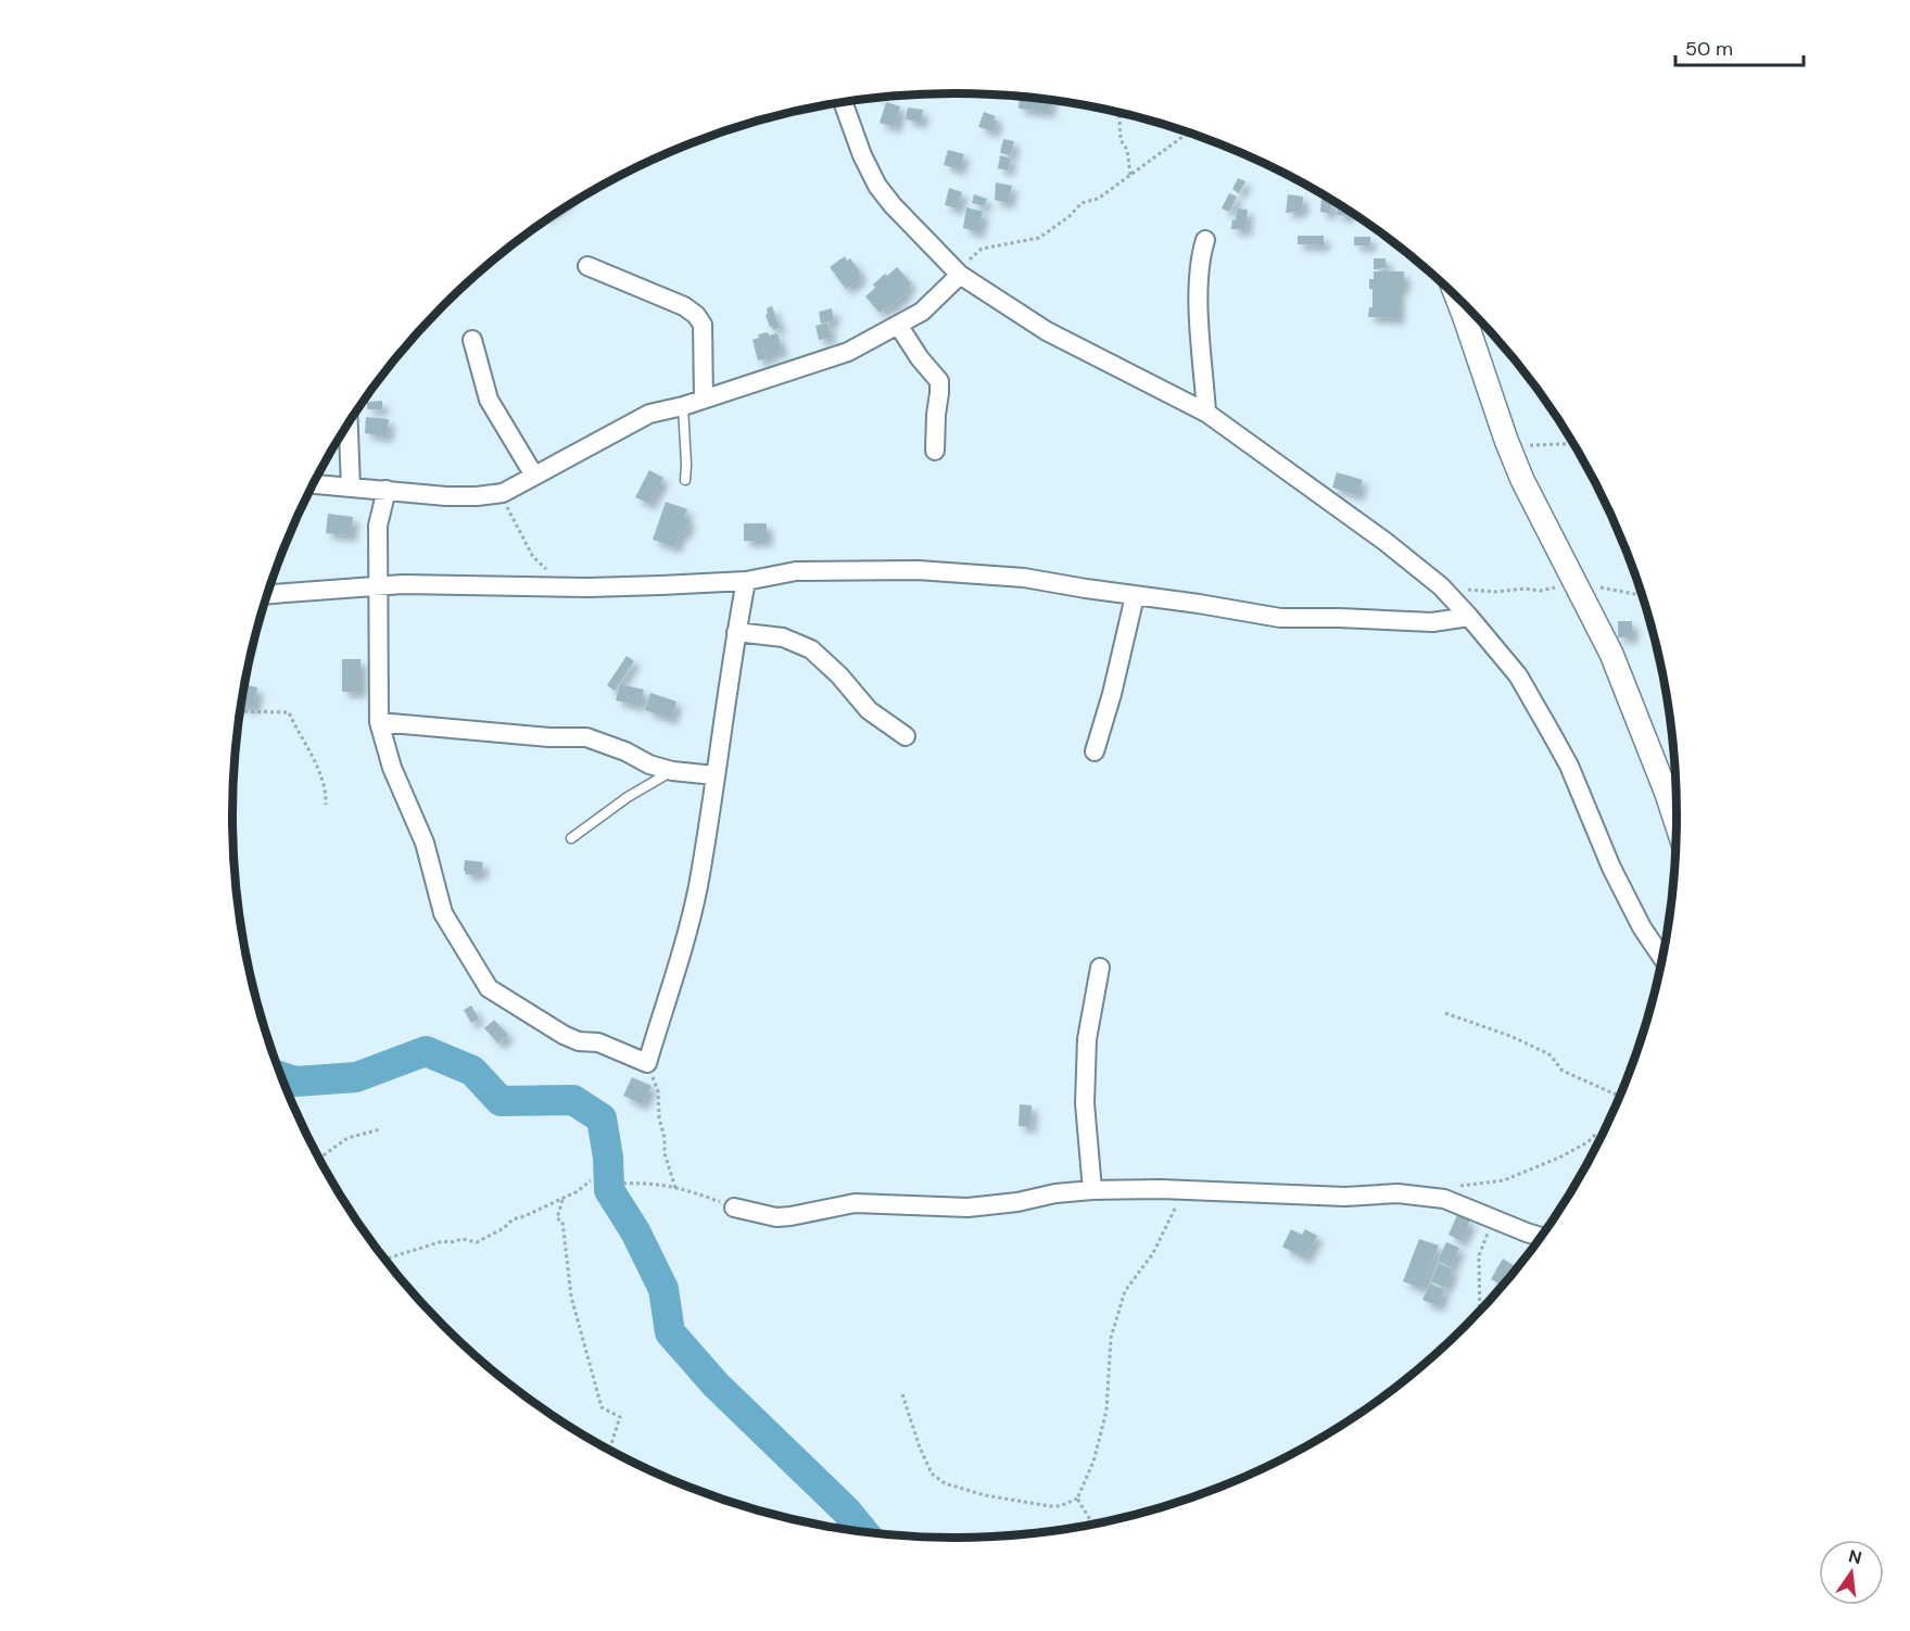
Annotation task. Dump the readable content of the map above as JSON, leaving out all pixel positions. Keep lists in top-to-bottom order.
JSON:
{
  "scale_bar": "50 m",
  "north": "top"
}
